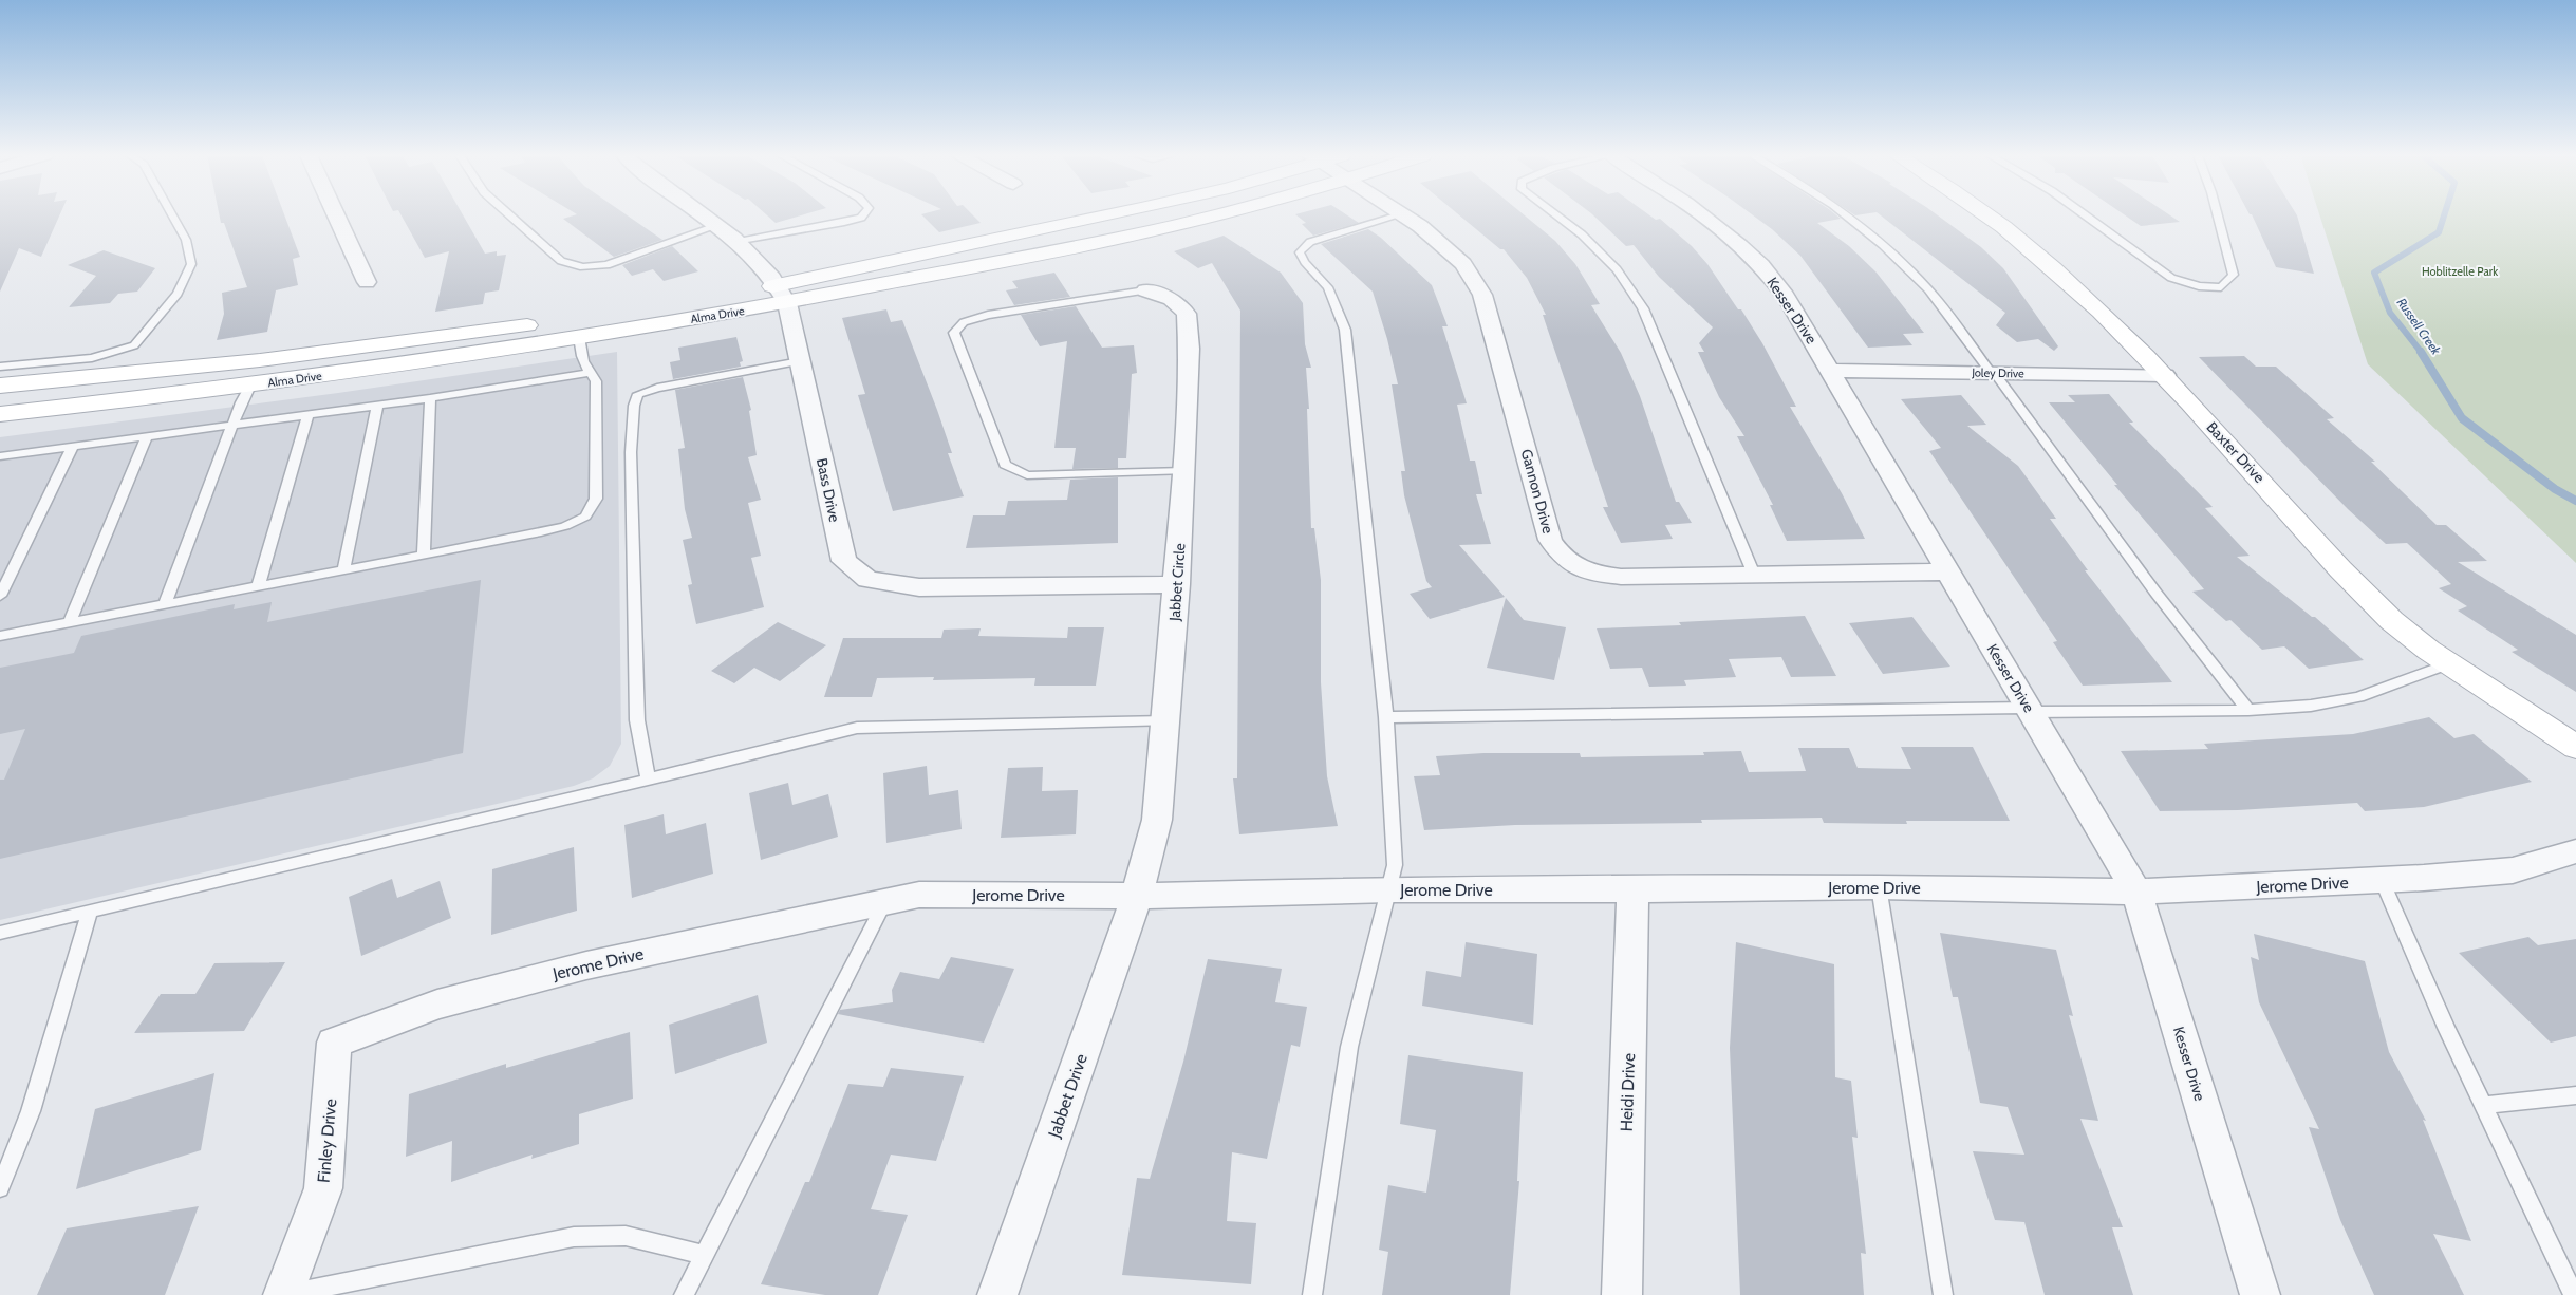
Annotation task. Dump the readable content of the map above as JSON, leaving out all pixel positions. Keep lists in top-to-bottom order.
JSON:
{
  "streets": {
    "main road": ["Alma Drive", "Baxter Drive"],
    "street": [
      "Kesser Drive",
      "Joley Drive",
      "Bass Drive",
      "Gannon Drive",
      "Jabbet Circle",
      "Jerome Drive",
      "Heidi Drive",
      "Jabbet Drive",
      "Finley Drive"
    ]
  },
  "crossings": [
    ["Kesser Drive", "Joley Drive"],
    ["Kesser Drive", "Gannon Drive"],
    ["Kesser Drive", "Jerome Drive"],
    ["Alma Drive", "Bass Drive"],
    ["Joley Drive", "Baxter Drive"],
    ["Bass Drive", "Jabbet Circle"],
    ["Jabbet Circle", "Jerome Drive"],
    ["Jabbet Circle", "Jabbet Drive"],
    ["Jerome Drive", "Heidi Drive"],
    ["Jerome Drive", "Jabbet Drive"],
    ["Jerome Drive", "Finley Drive"]
  ],
  "water": ["Russell Creek"],
  "parks": ["Hoblitzelle Park"]
}
